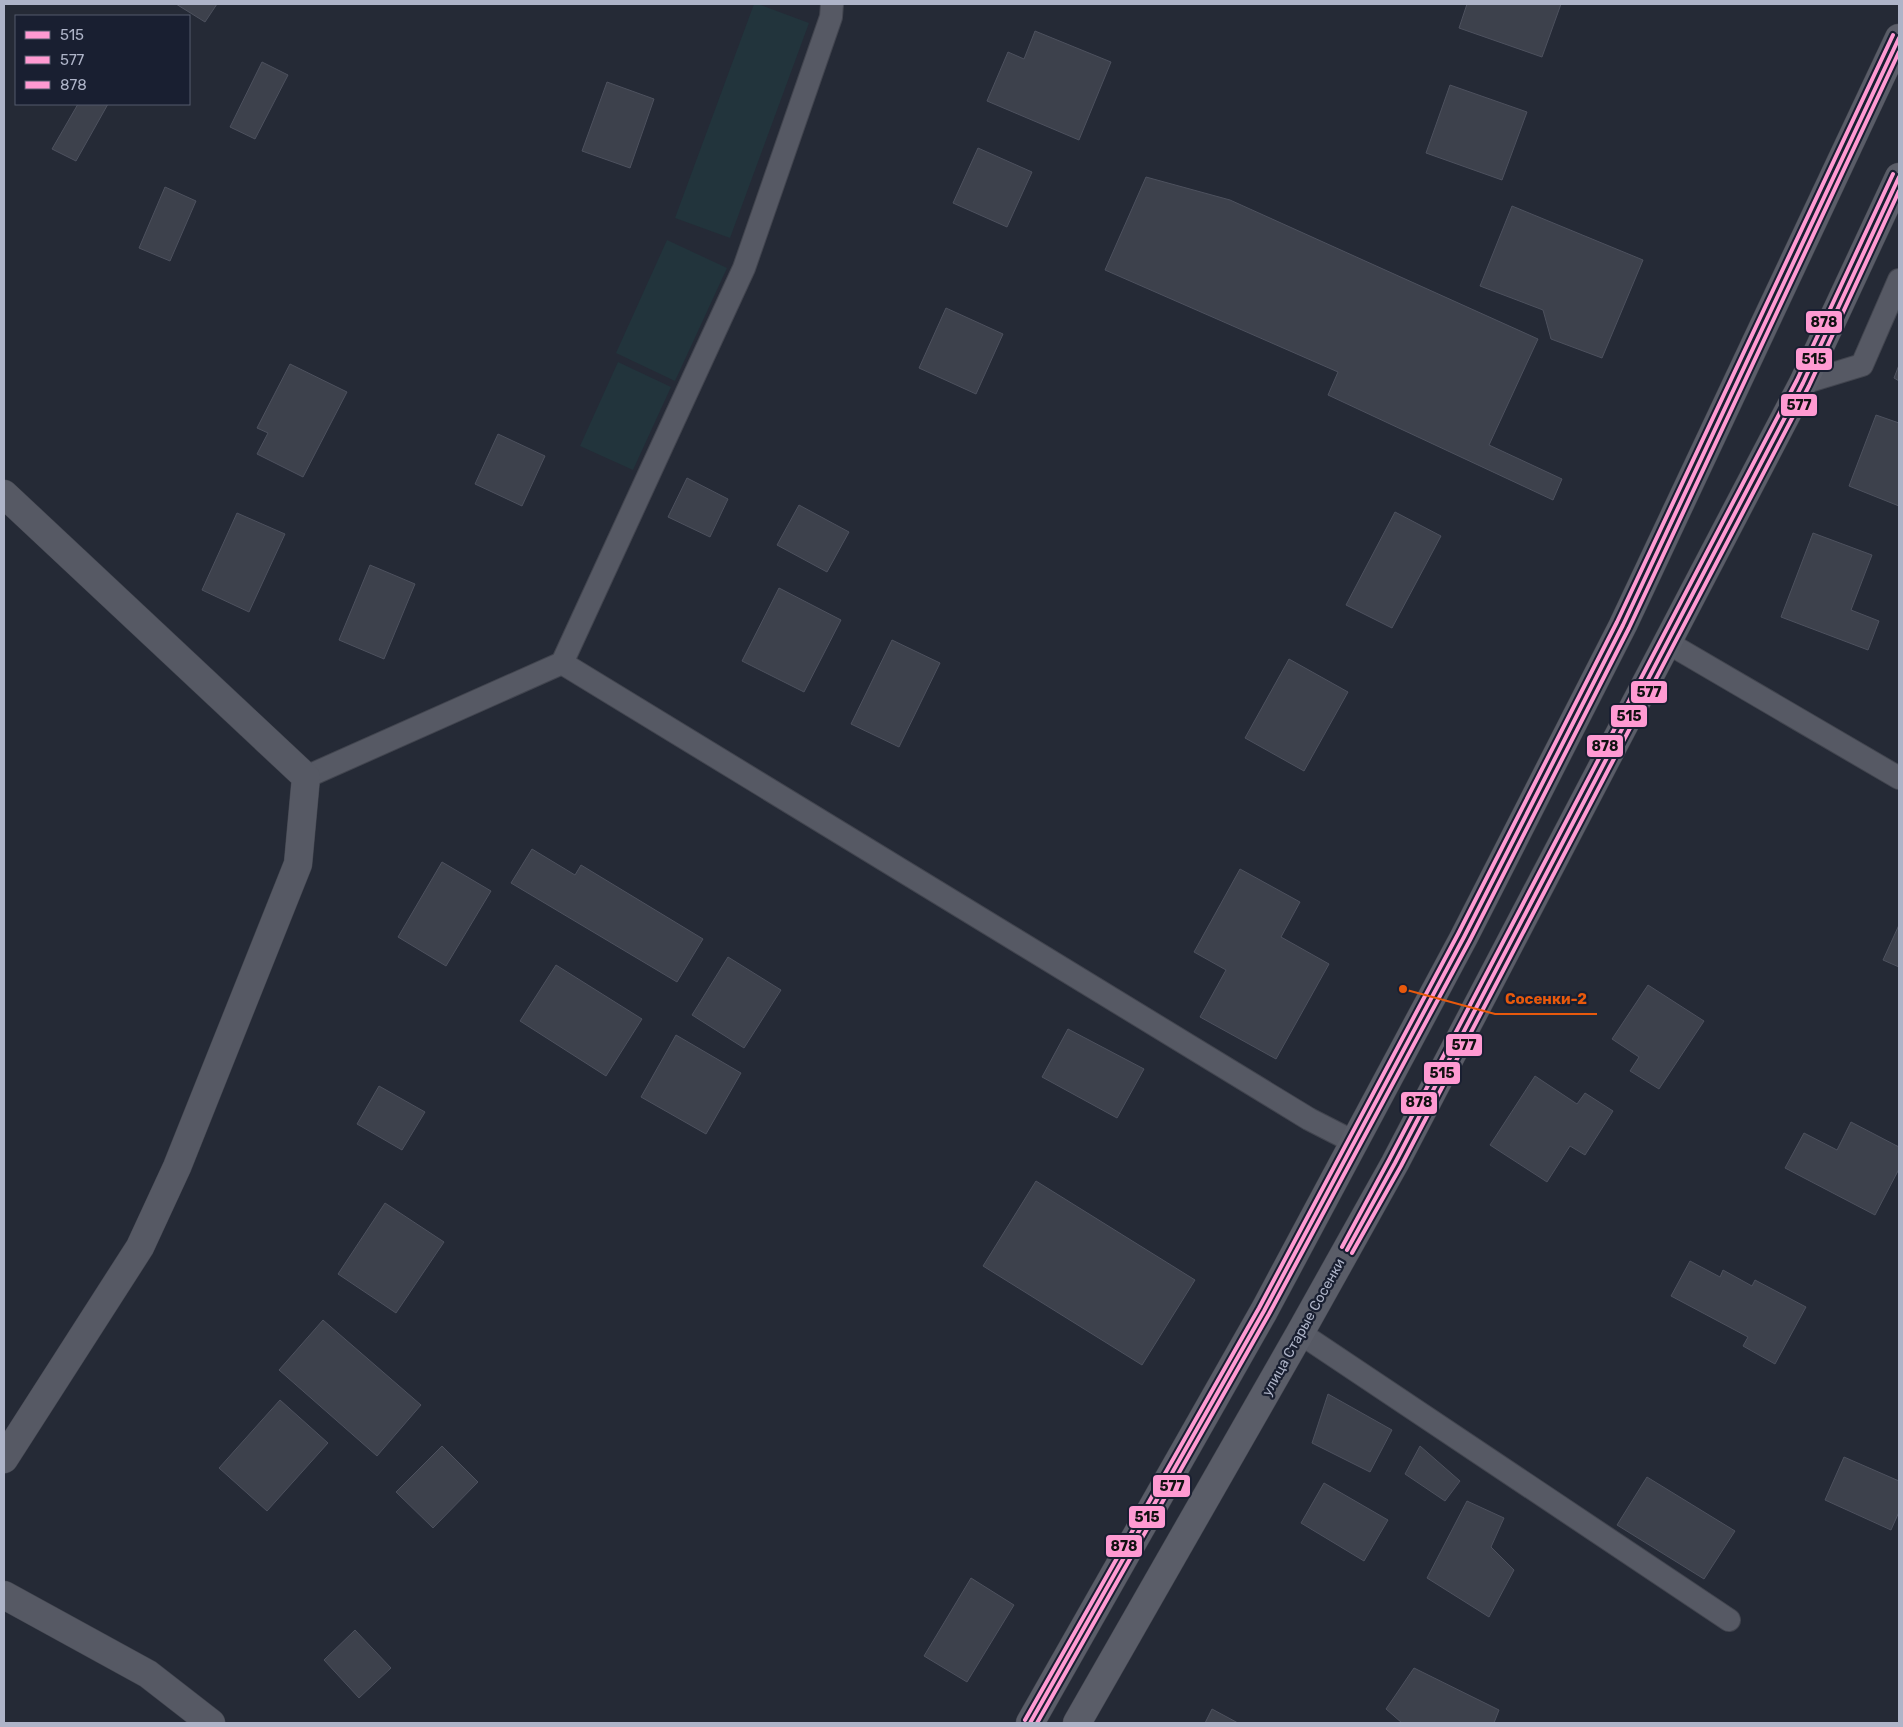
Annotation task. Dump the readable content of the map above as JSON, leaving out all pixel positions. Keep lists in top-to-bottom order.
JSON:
{
  "streets": {
    "main road": ["улица Старые Сосенки"]
  },
  "places": ["Сосенки-2"],
  "lines": ["transit line 878", "transit line 515", "transit line 577"],
  "legend": ["515", "577", "878"]
}
